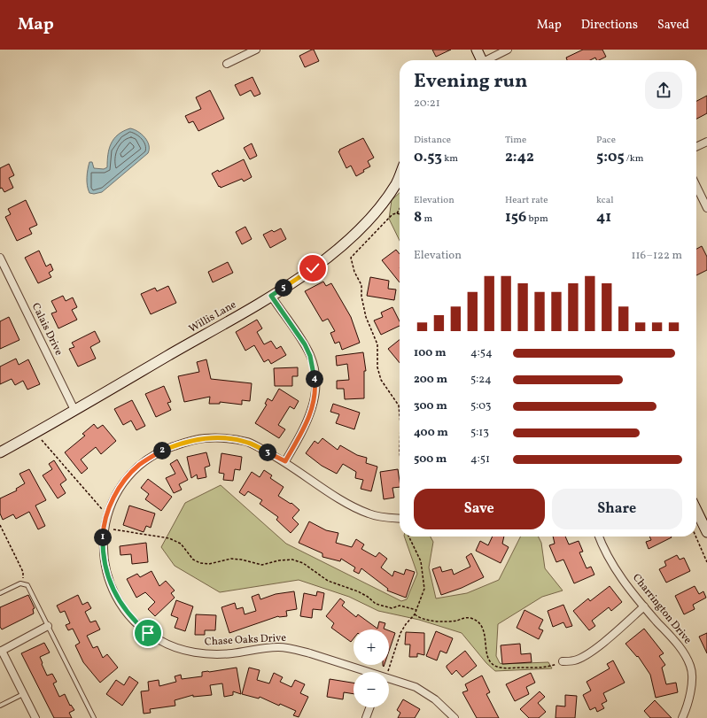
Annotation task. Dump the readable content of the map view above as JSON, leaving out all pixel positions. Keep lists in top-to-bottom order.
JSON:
{
  "streets": {
    "street": [
      "Willis Lane",
      "Calais Drive",
      "Charrington Drive",
      "Chase Oaks Drive"
    ]
  },
  "crossings": [
    ["Willis Lane", "Calais Drive"]
  ],
  "page": {
    "header": "Map",
    "nav": ["Map", "Directions", "Saved"],
    "heading": ["Evening run", "20:21"],
    "stats": [
      ["Distance", "0.53 km"],
      ["Time", "2:42"],
      ["Pace", "5:05 /km"],
      ["Elevation", "8 m"],
      ["Heart rate", "156 bpm"],
      ["kcal", "41"]
    ],
    "chart": ["Elevation", "116–122 m"],
    "pins": [
      "5",
      "4",
      "2",
      "3",
      "1"
    ],
    "list": [
      {
        "name": "100 m",
        "note": "4:54"
      },
      {
        "name": "200 m",
        "note": "5:24"
      },
      {
        "name": "300 m",
        "note": "5:03"
      },
      {
        "name": "400 m",
        "note": "5:13"
      },
      {
        "name": "500 m",
        "note": "4:51"
      }
    ],
    "buttons": ["Save", "Share"],
    "map_buttons": ["+", "−"]
  }
}
